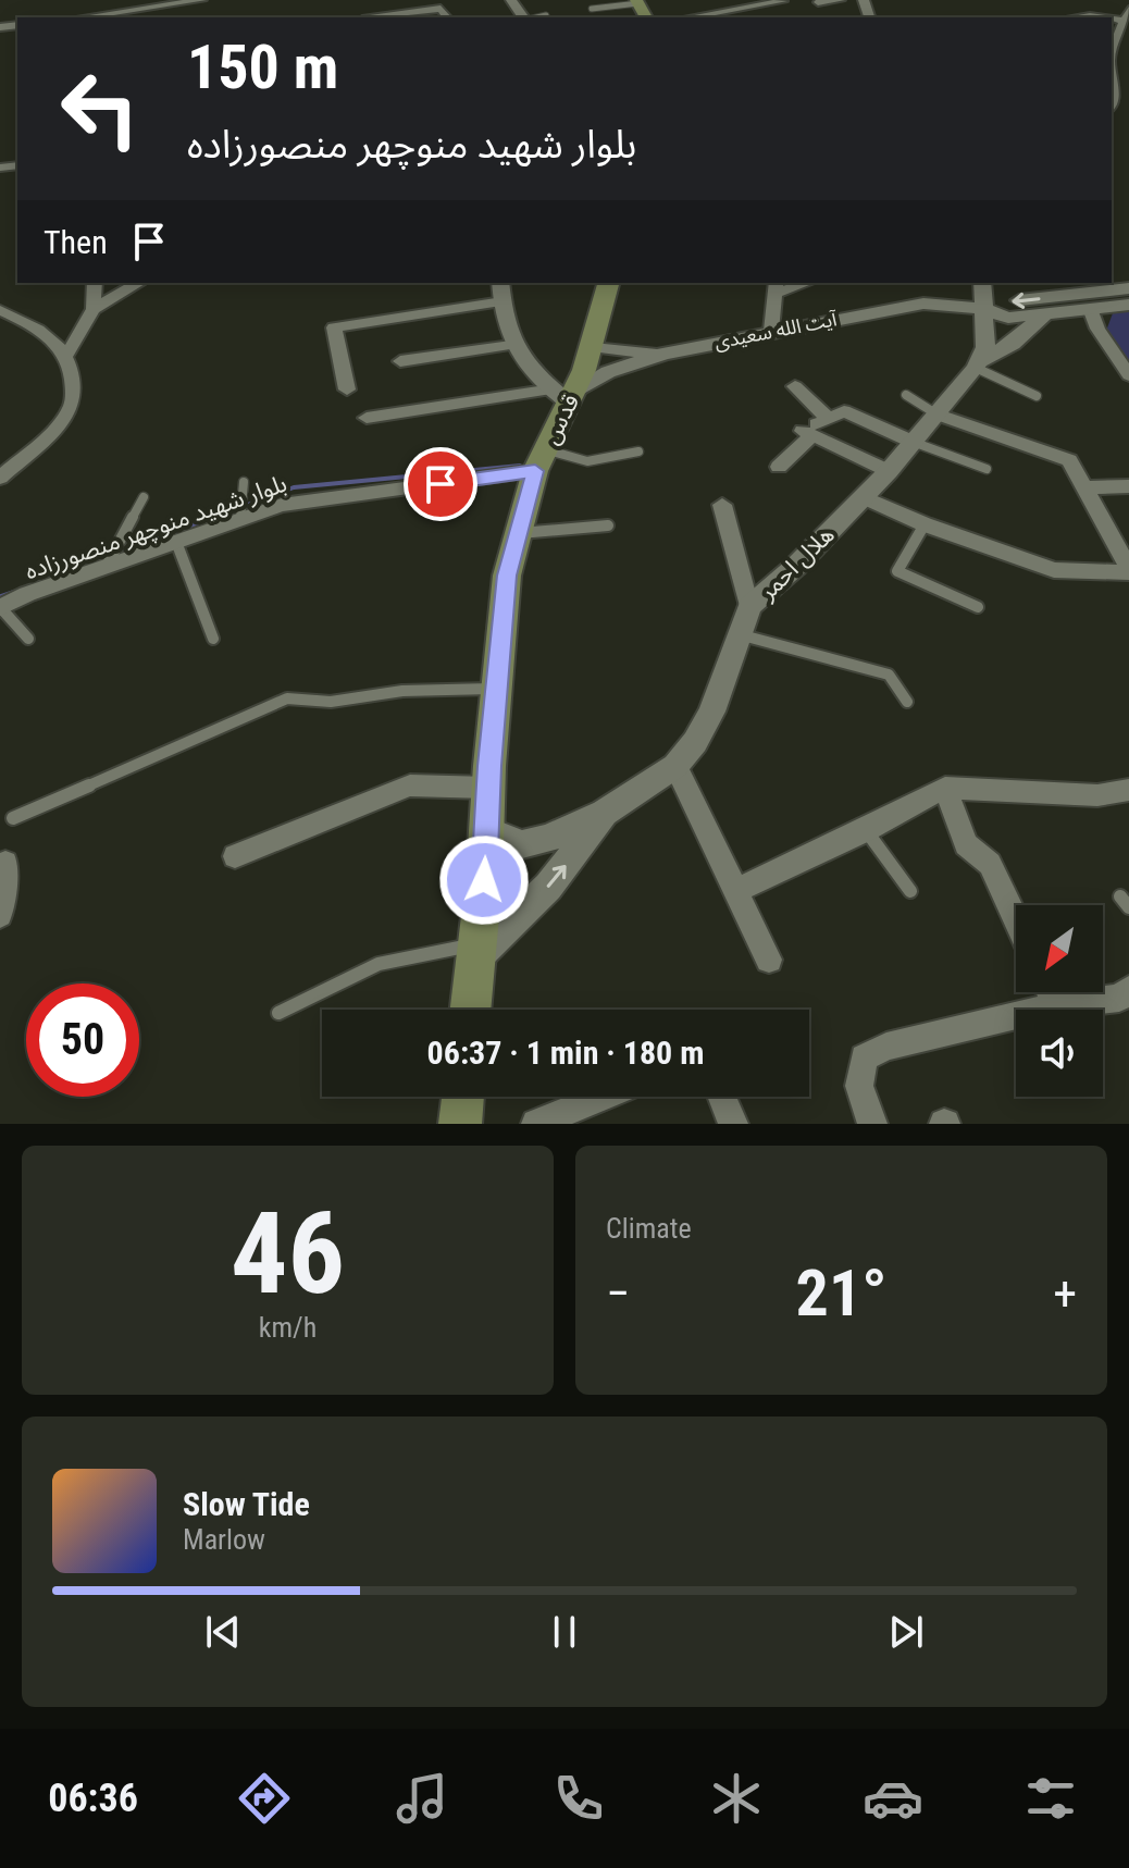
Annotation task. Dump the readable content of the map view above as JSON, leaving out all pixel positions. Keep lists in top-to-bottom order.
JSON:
{
  "streets": {
    "main road": ["قدس"],
    "street": ["آیت الله سعیدی", "بلوار شهید منوچهر منصورزاده", "هلال احمر"]
  },
  "crossings": [
    ["آیت الله سعیدی", "قدس"],
    ["قدس", "بلوار شهید منوچهر منصورزاده"]
  ],
  "north": "bottom left",
  "page": {
    "turn": ["150 m", "بلوار شهید منوچهر منصورزاده"],
    "then": "Then",
    "limit": "50",
    "trip": "06:37 · 1 min · 180 m",
    "tile": [
      ["46", "km/h"],
      "Climate"
    ],
    "heat": ["−", "21°", "+"],
    "song": ["Slow Tide", "Marlow"],
    "tabs": "06:36"
  }
}
